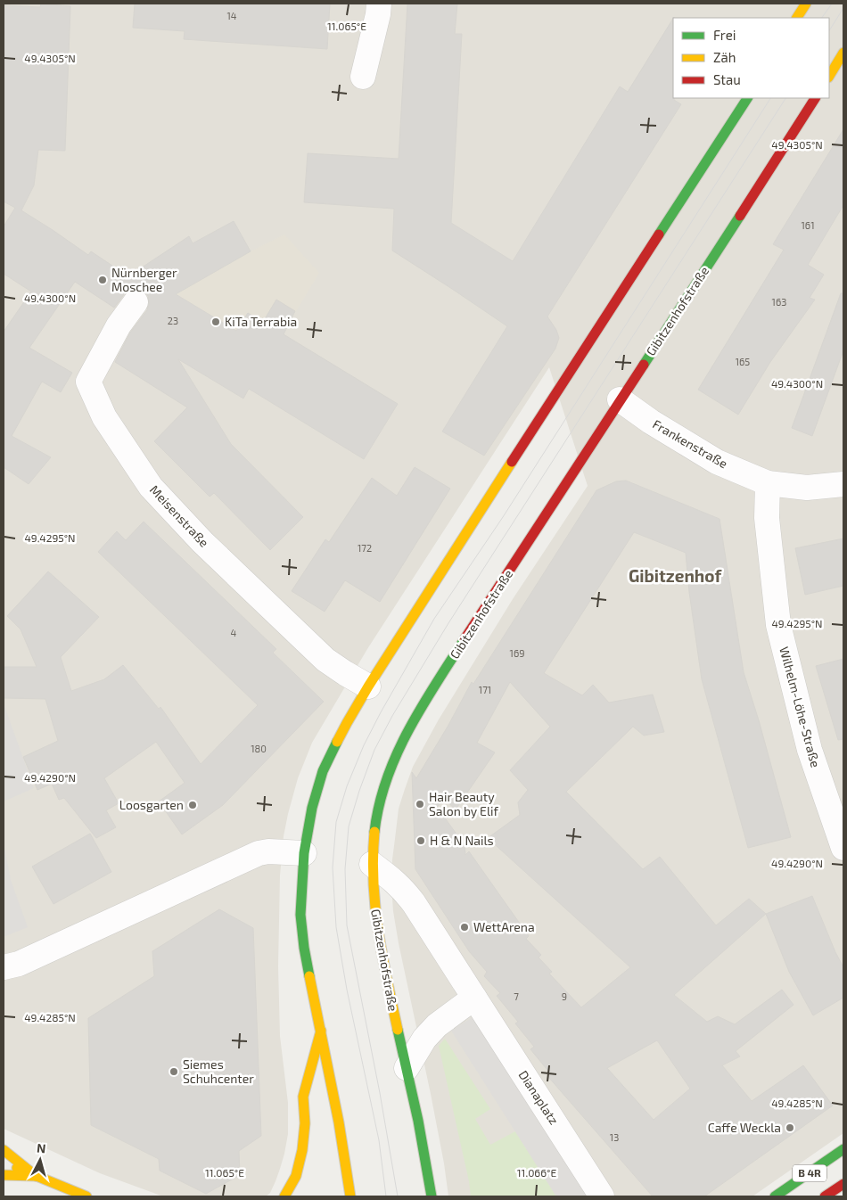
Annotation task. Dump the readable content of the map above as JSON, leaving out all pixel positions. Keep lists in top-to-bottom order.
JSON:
{
  "streets": {
    "main road": ["Gibitzenhofstraße", "B 4R"],
    "street": [
      "Frankenstraße",
      "Meisenstraße",
      "Wilhelm-Löhe-Straße",
      "Dianaplatz"
    ]
  },
  "crossings": [
    ["Gibitzenhofstraße", "Frankenstraße"],
    ["Gibitzenhofstraße", "Dianaplatz"],
    ["Frankenstraße", "Wilhelm-Löhe-Straße"]
  ],
  "districts": ["Gibitzenhof"],
  "places": [
    "Nürnberger Moschee",
    "KiTa Terrabia",
    "Hair Beauty Salon by Elif",
    "Loosgarten",
    "H & N Nails",
    "WettArena",
    "Siemes Schuhcenter",
    "Caffe Weckla"
  ],
  "house_numbers": [
    "14",
    "161",
    "163",
    "23",
    "165",
    "172",
    "4",
    "169",
    "171",
    "180",
    "7",
    "9",
    "13"
  ],
  "legend": ["Frei", "Zäh", "Stau"],
  "north": "top",
  "coordinates": [
    "11.065°E",
    "49.4305°N",
    "49.4300°N",
    "49.4295°N",
    "49.4290°N",
    "49.4285°N",
    "11.066°E"
  ]
}
